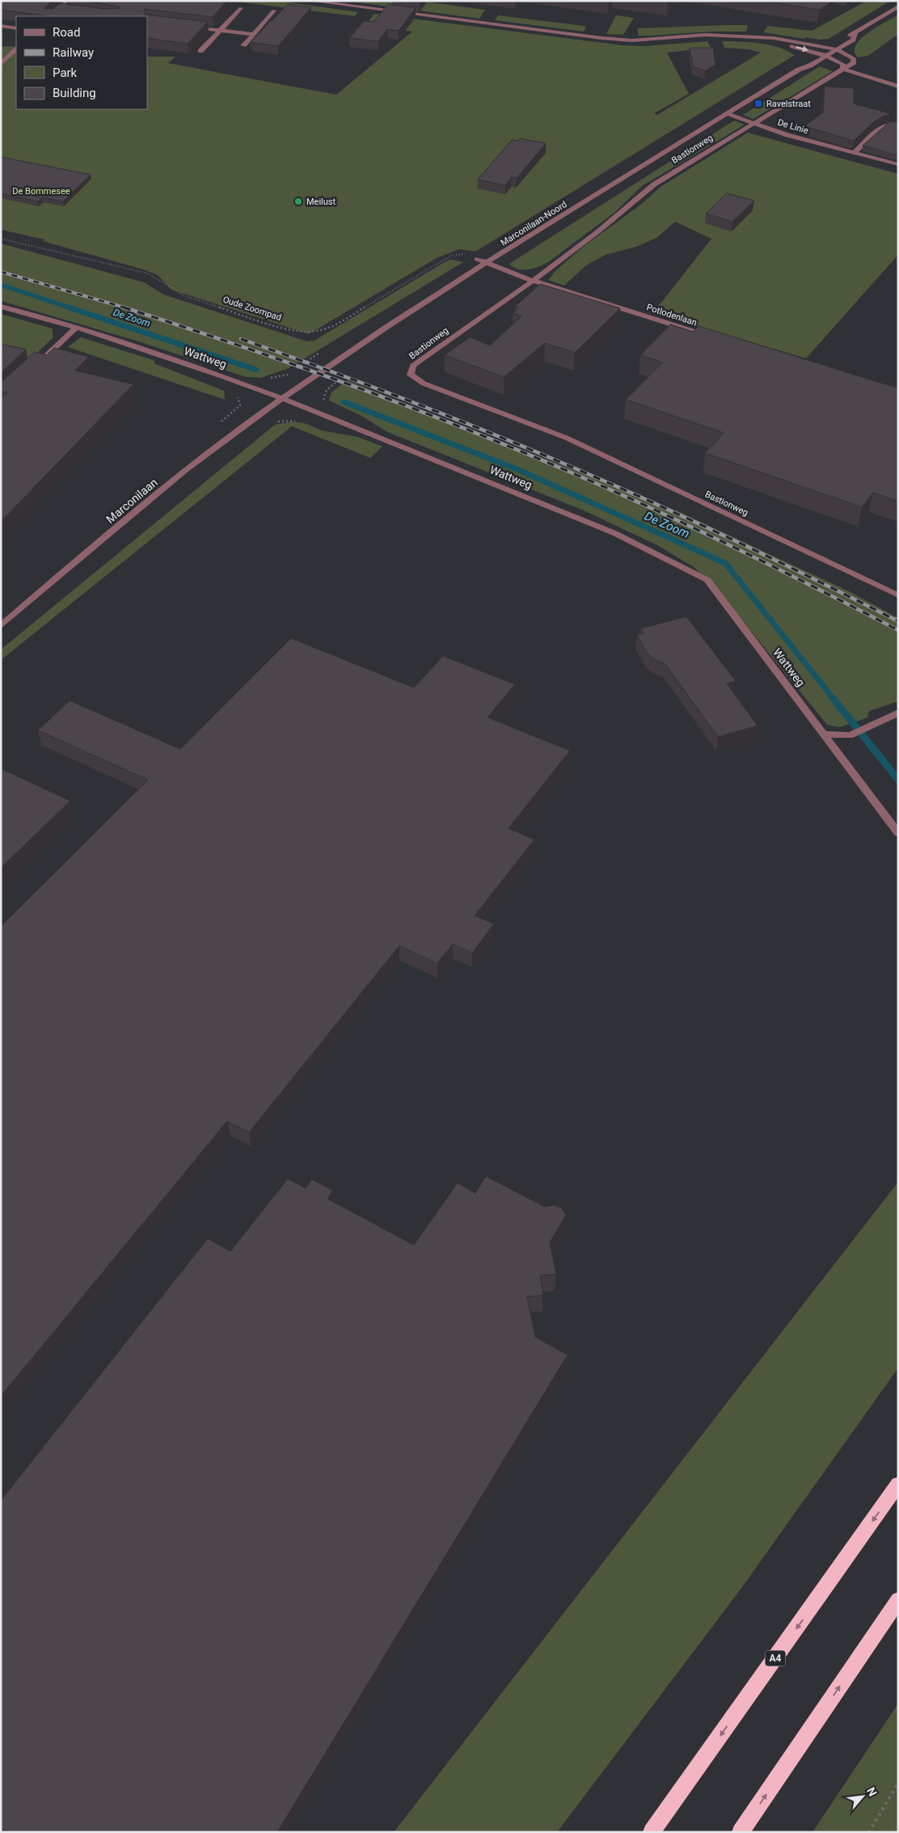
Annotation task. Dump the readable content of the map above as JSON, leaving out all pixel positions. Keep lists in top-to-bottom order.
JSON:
{
  "streets": {
    "highway": ["A4"],
    "street": [
      "De Linie",
      "Bastionweg",
      "Marconilaan-Noord",
      "Potlodenlaan",
      "Wattweg",
      "Marconilaan"
    ],
    "path": ["Oude Zoompad"]
  },
  "crossings": [
    ["De Linie", "Bastionweg"],
    ["De Linie", "Marconilaan-Noord"],
    ["Bastionweg", "Potlodenlaan"],
    ["Marconilaan-Noord", "Potlodenlaan"],
    ["Marconilaan-Noord", "Wattweg"],
    ["Marconilaan-Noord", "Marconilaan"],
    ["Wattweg", "Marconilaan"]
  ],
  "water": ["De Zoom"],
  "parks": ["De Bommesee"],
  "places": {
    "transit": ["Ravelstraat"],
    "other": ["Meilust"]
  },
  "legend": [
    "Road",
    "Railway",
    "Park",
    "Building"
  ],
  "north": "top right"
}
